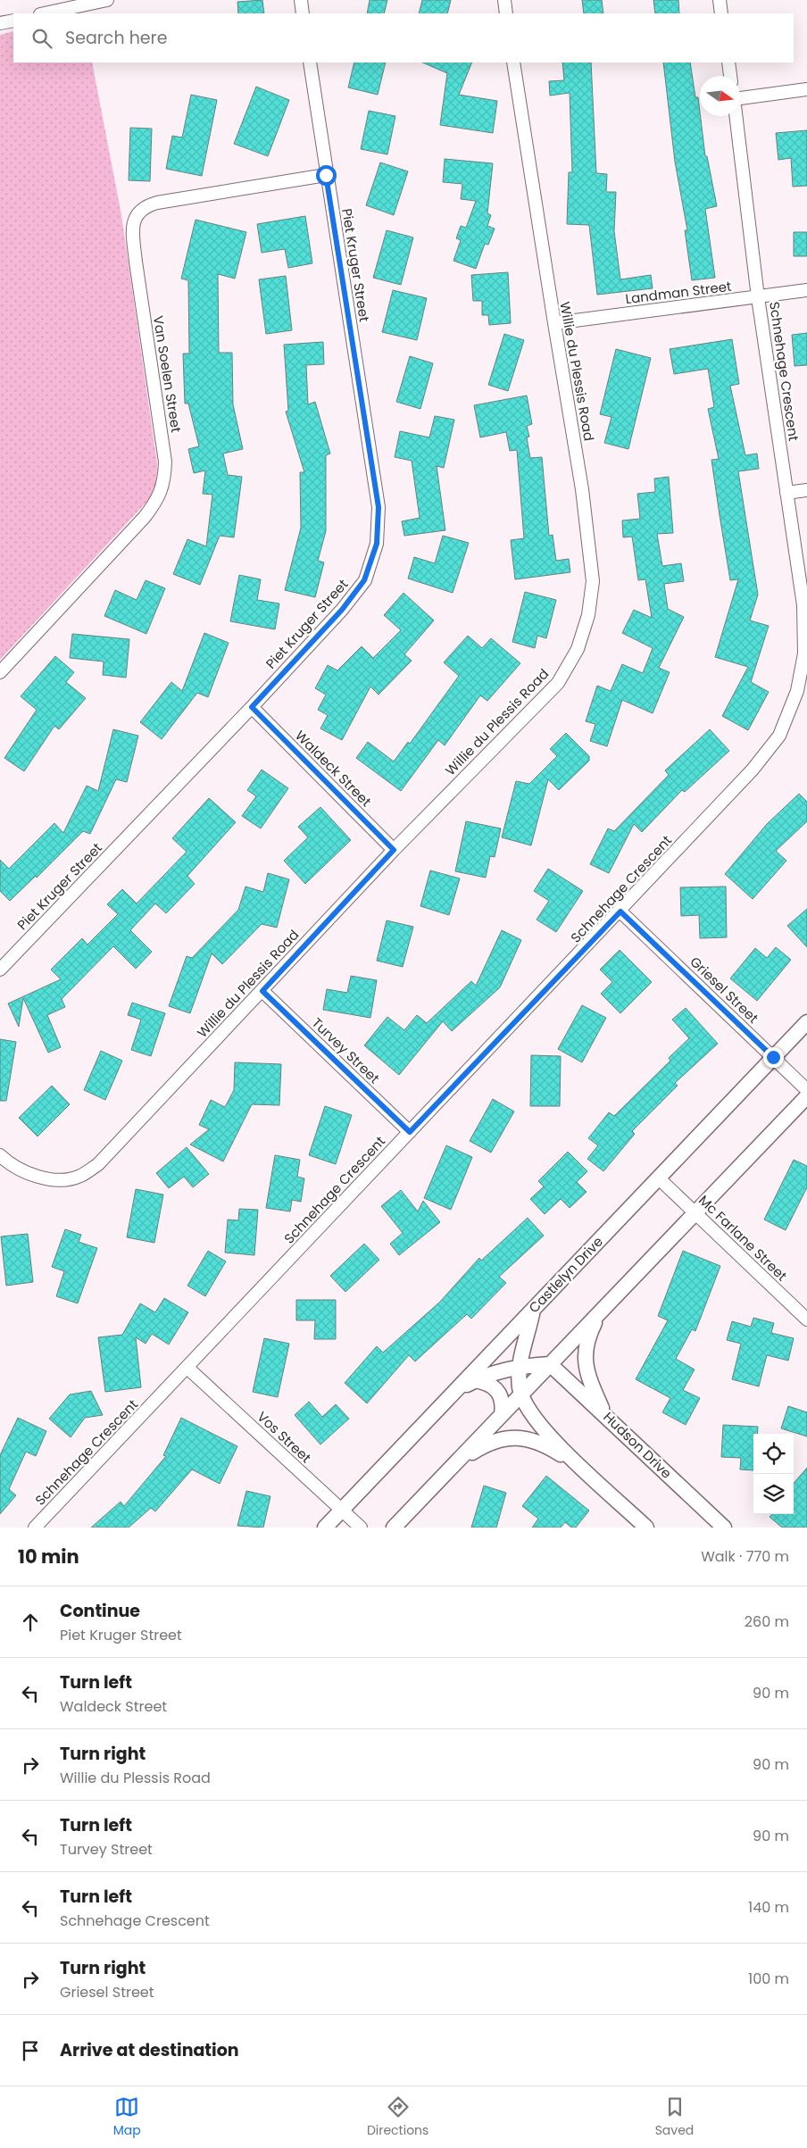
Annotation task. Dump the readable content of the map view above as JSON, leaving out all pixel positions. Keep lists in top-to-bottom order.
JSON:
{
  "streets": {
    "street": [
      "Piet Kruger Street",
      "Landman Street",
      "Willie du Plessis Road",
      "Schnehage Crescent",
      "Van Soelen Street",
      "Waldeck Street",
      "Griesel Street",
      "Turvey Street",
      "Mc Farlane Street",
      "Castlelyn Drive",
      "Vos Street",
      "Hudson Drive"
    ]
  },
  "crossings": [
    ["Piet Kruger Street", "Van Soelen Street"],
    ["Piet Kruger Street", "Waldeck Street"],
    ["Landman Street", "Willie du Plessis Road"],
    ["Landman Street", "Schnehage Crescent"],
    ["Willie du Plessis Road", "Waldeck Street"],
    ["Willie du Plessis Road", "Turvey Street"],
    ["Schnehage Crescent", "Griesel Street"],
    ["Schnehage Crescent", "Turvey Street"],
    ["Schnehage Crescent", "Vos Street"],
    ["Griesel Street", "Castlelyn Drive"],
    ["Mc Farlane Street", "Castlelyn Drive"],
    ["Castlelyn Drive", "Vos Street"]
  ],
  "north": "right",
  "page": {
    "search": "Search here",
    "heading": ["10 min", "Walk · 770 m"],
    "list": [
      ["Continue", "Piet Kruger Street", "260 m"],
      ["Turn left", "Waldeck Street", "90 m"],
      ["Turn right", "Willie du Plessis Road", "90 m"],
      ["Turn left", "Turvey Street", "90 m"],
      ["Turn left", "Schnehage Crescent", "140 m"],
      ["Turn right", "Griesel Street", "100 m"],
      "Arrive at destination"
    ],
    "nav": ["Map", "Directions", "Saved"]
  }
}
